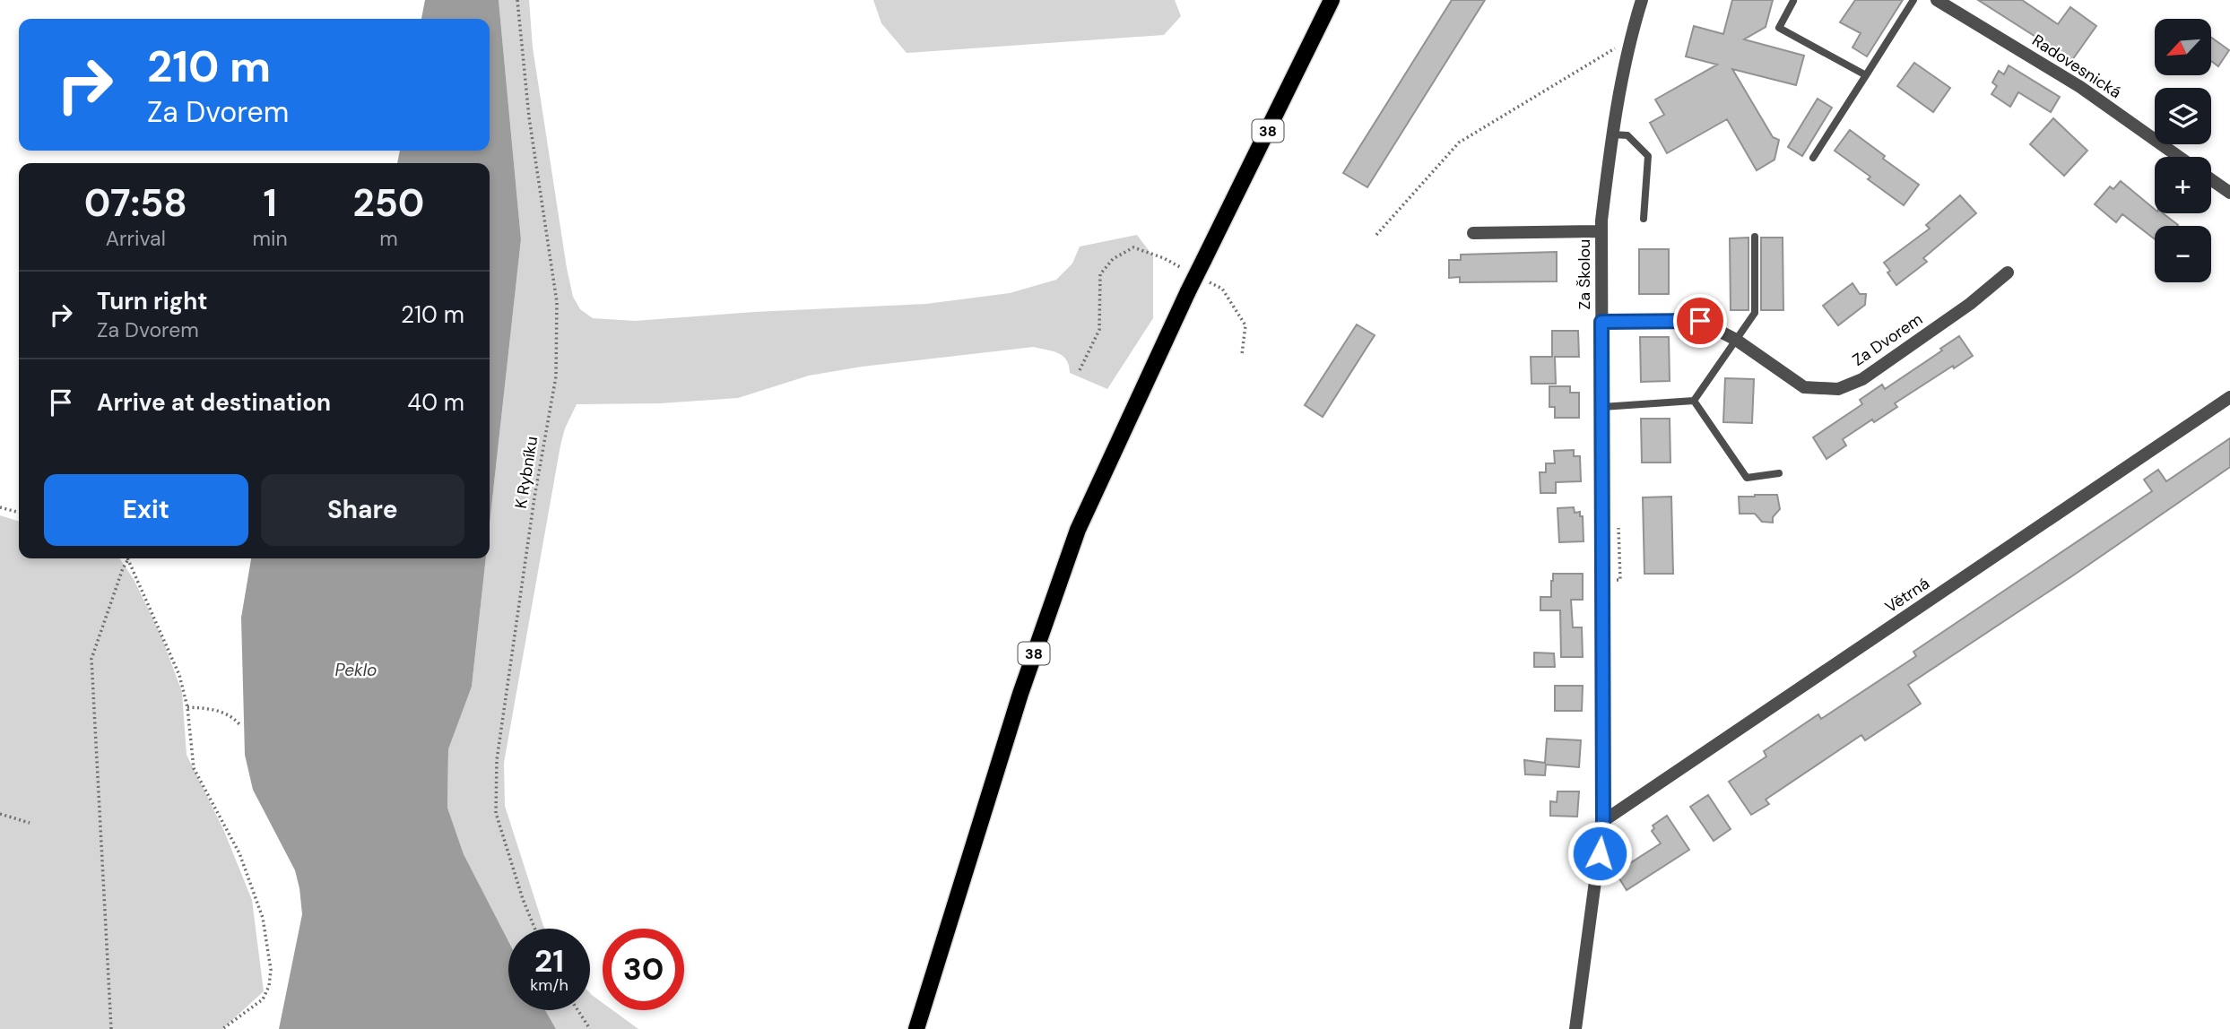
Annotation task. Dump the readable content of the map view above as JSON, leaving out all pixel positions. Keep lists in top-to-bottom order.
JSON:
{
  "streets": {
    "main road": ["38"],
    "street": [
      "Radovesnická",
      "Za Školou",
      "Za Dvorem",
      "Větrná"
    ],
    "path": ["K Rybníku"]
  },
  "crossings": [
    ["Za Školou", "Za Dvorem"],
    ["Za Školou", "Větrná"]
  ],
  "water": ["Peklo"],
  "north": "bottom left",
  "page": {
    "map_buttons": ["+", "−"],
    "turn": ["210 m", "Za Dvorem"],
    "eta": [
      "07:58",
      "Arrival",
      "1",
      "min",
      "250",
      "m"
    ],
    "list": [
      {
        "name": "Turn right",
        "note": "Za Dvorem",
        "value": "210 m"
      },
      {
        "name": "Arrive at destination",
        "value": "40 m"
      }
    ],
    "buttons": ["Exit", "Share"],
    "speed": "21 km/h",
    "limit": "30"
  }
}
